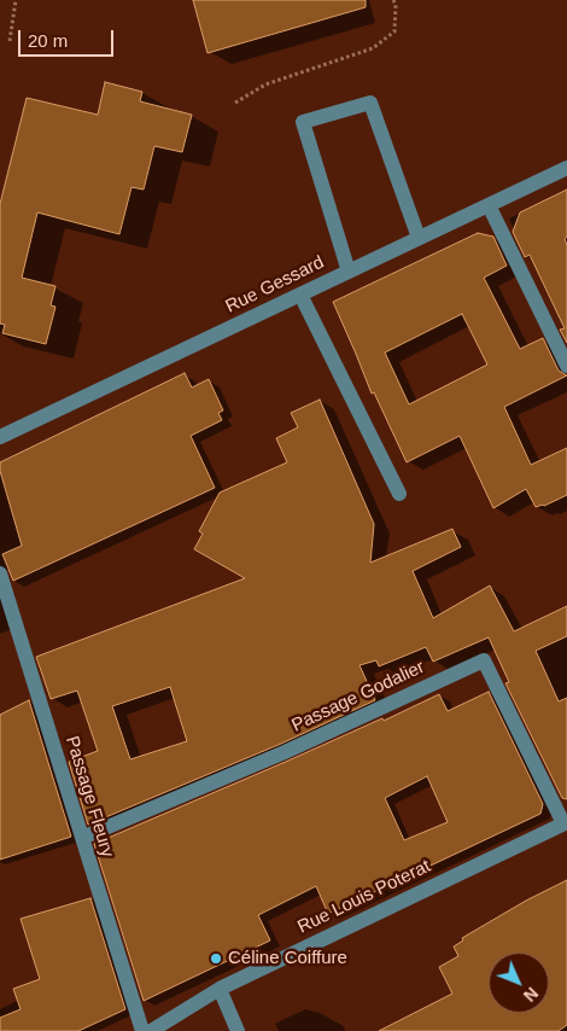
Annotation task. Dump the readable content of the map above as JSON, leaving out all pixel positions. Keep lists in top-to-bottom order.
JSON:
{
  "streets": {
    "street": [
      "Rue Gessard",
      "Passage Godalier",
      "Passage Fleury",
      "Rue Louis Poterat"
    ]
  },
  "crossings": [
    ["Passage Godalier", "Passage Fleury"],
    ["Passage Godalier", "Rue Louis Poterat"]
  ],
  "places": ["Céline Coiffure"],
  "scale_bar": "20 m",
  "north": "bottom right"
}
